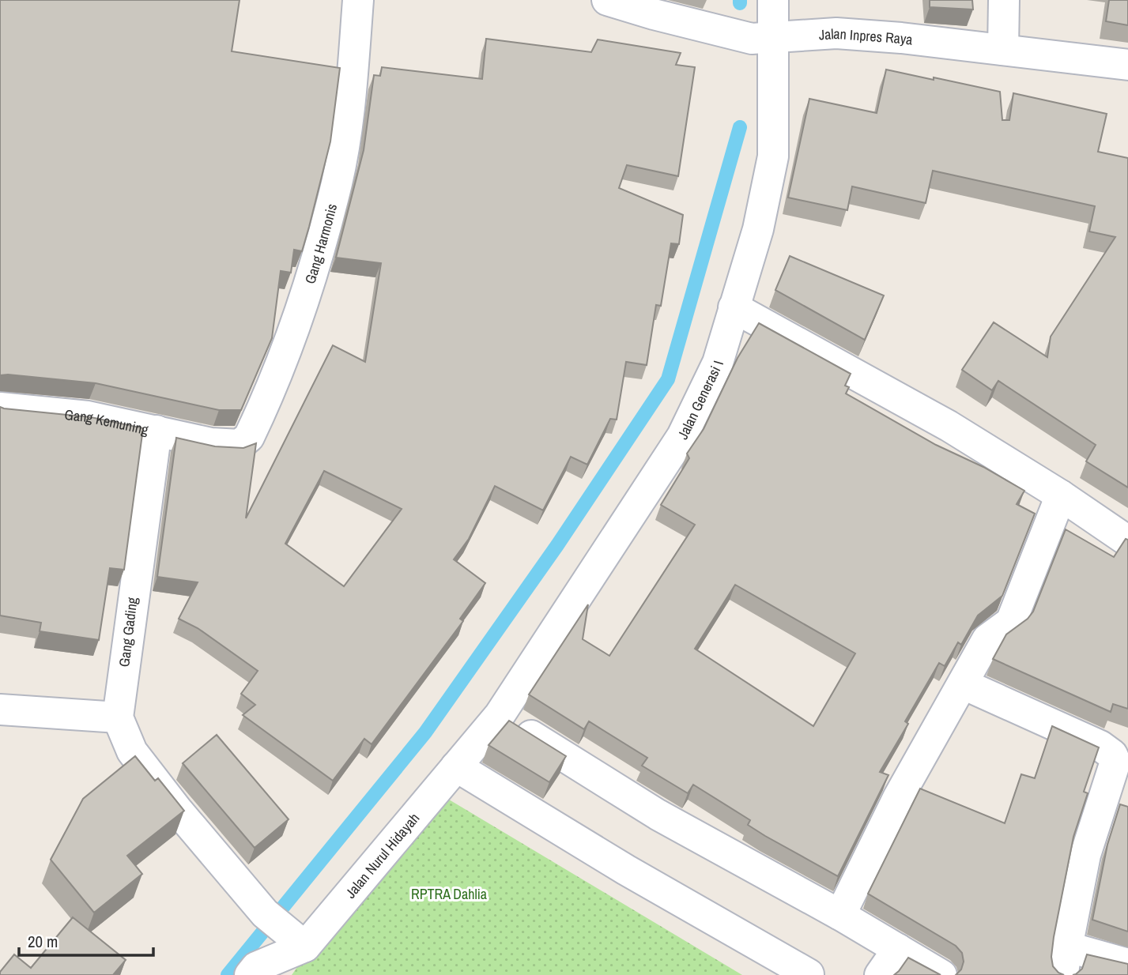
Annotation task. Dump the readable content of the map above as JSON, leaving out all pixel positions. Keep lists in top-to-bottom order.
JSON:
{
  "streets": {
    "street": [
      "Jalan Inpres Raya",
      "Gang Harmonis",
      "Jalan Generasi I",
      "Gang Kemuning",
      "Gang Gading",
      "Jalan Nurul Hidayah"
    ]
  },
  "crossings": [
    ["Jalan Inpres Raya", "Jalan Generasi I"],
    ["Gang Harmonis", "Gang Kemuning"],
    ["Jalan Generasi I", "Jalan Nurul Hidayah"],
    ["Gang Kemuning", "Gang Gading"]
  ],
  "parks": ["RPTRA Dahlia"],
  "scale_bar": "20 m"
}
